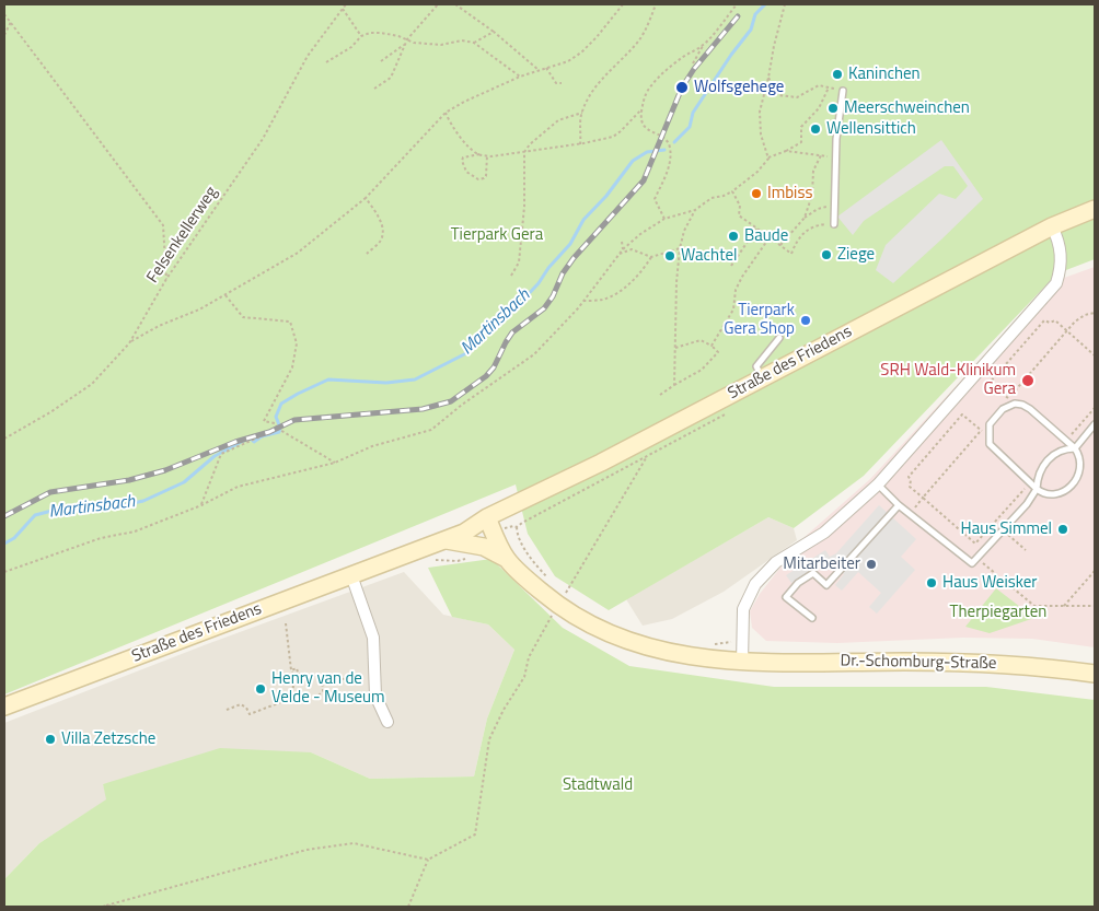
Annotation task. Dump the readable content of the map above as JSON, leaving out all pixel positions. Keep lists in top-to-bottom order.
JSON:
{
  "streets": {
    "main road": ["Straße des Friedens", "Dr.-Schomburg-Straße"],
    "path": ["Felsenkellerweg"]
  },
  "crossings": [
    ["Straße des Friedens", "Dr.-Schomburg-Straße"]
  ],
  "water": ["Martinsbach"],
  "parks": ["Tierpark Gera", "Therpiegarten", "Stadtwald"],
  "places": [
    "Kaninchen",
    "Wolfsgehege",
    "Meerschweinchen",
    "Wellensittich",
    "Imbiss",
    "Baude",
    "Ziege",
    "Wachtel",
    "Tierpark Gera Shop",
    "SRH Wald-Klinikum Gera",
    "Haus Simmel",
    "Mitarbeiter",
    "Haus Weisker",
    "Henry van de Velde - Museum",
    "Villa Zetzsche"
  ]
}
